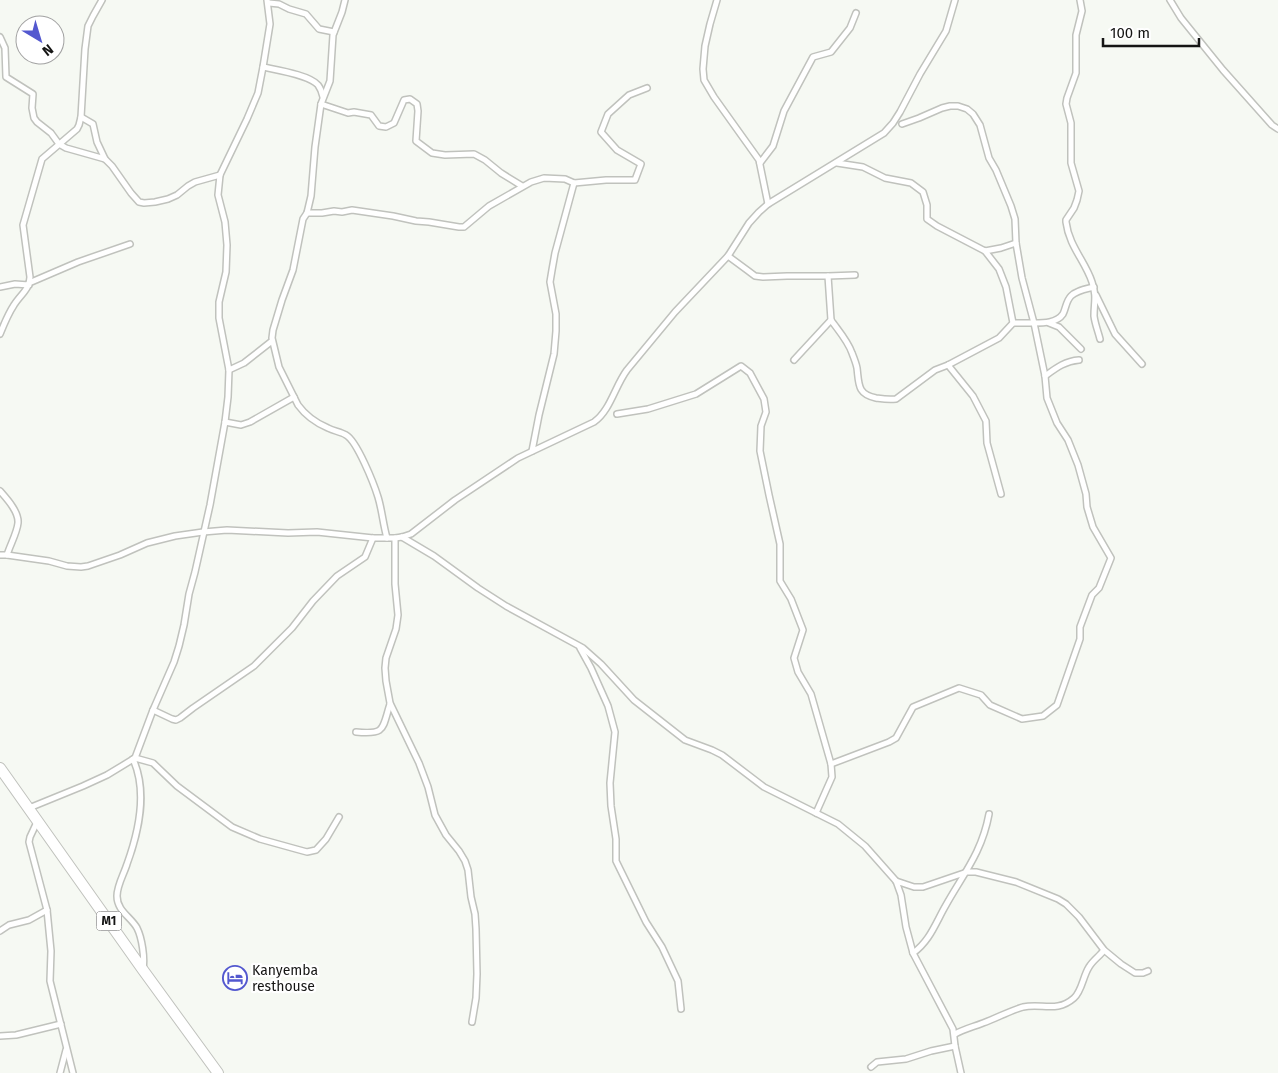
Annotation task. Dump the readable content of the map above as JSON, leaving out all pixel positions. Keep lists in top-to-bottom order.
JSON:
{
  "streets": {
    "highway": ["M1"]
  },
  "places": {
    "hotel": ["Kanyemba resthouse"]
  },
  "scale_bar": "100 m",
  "north": "bottom right"
}
